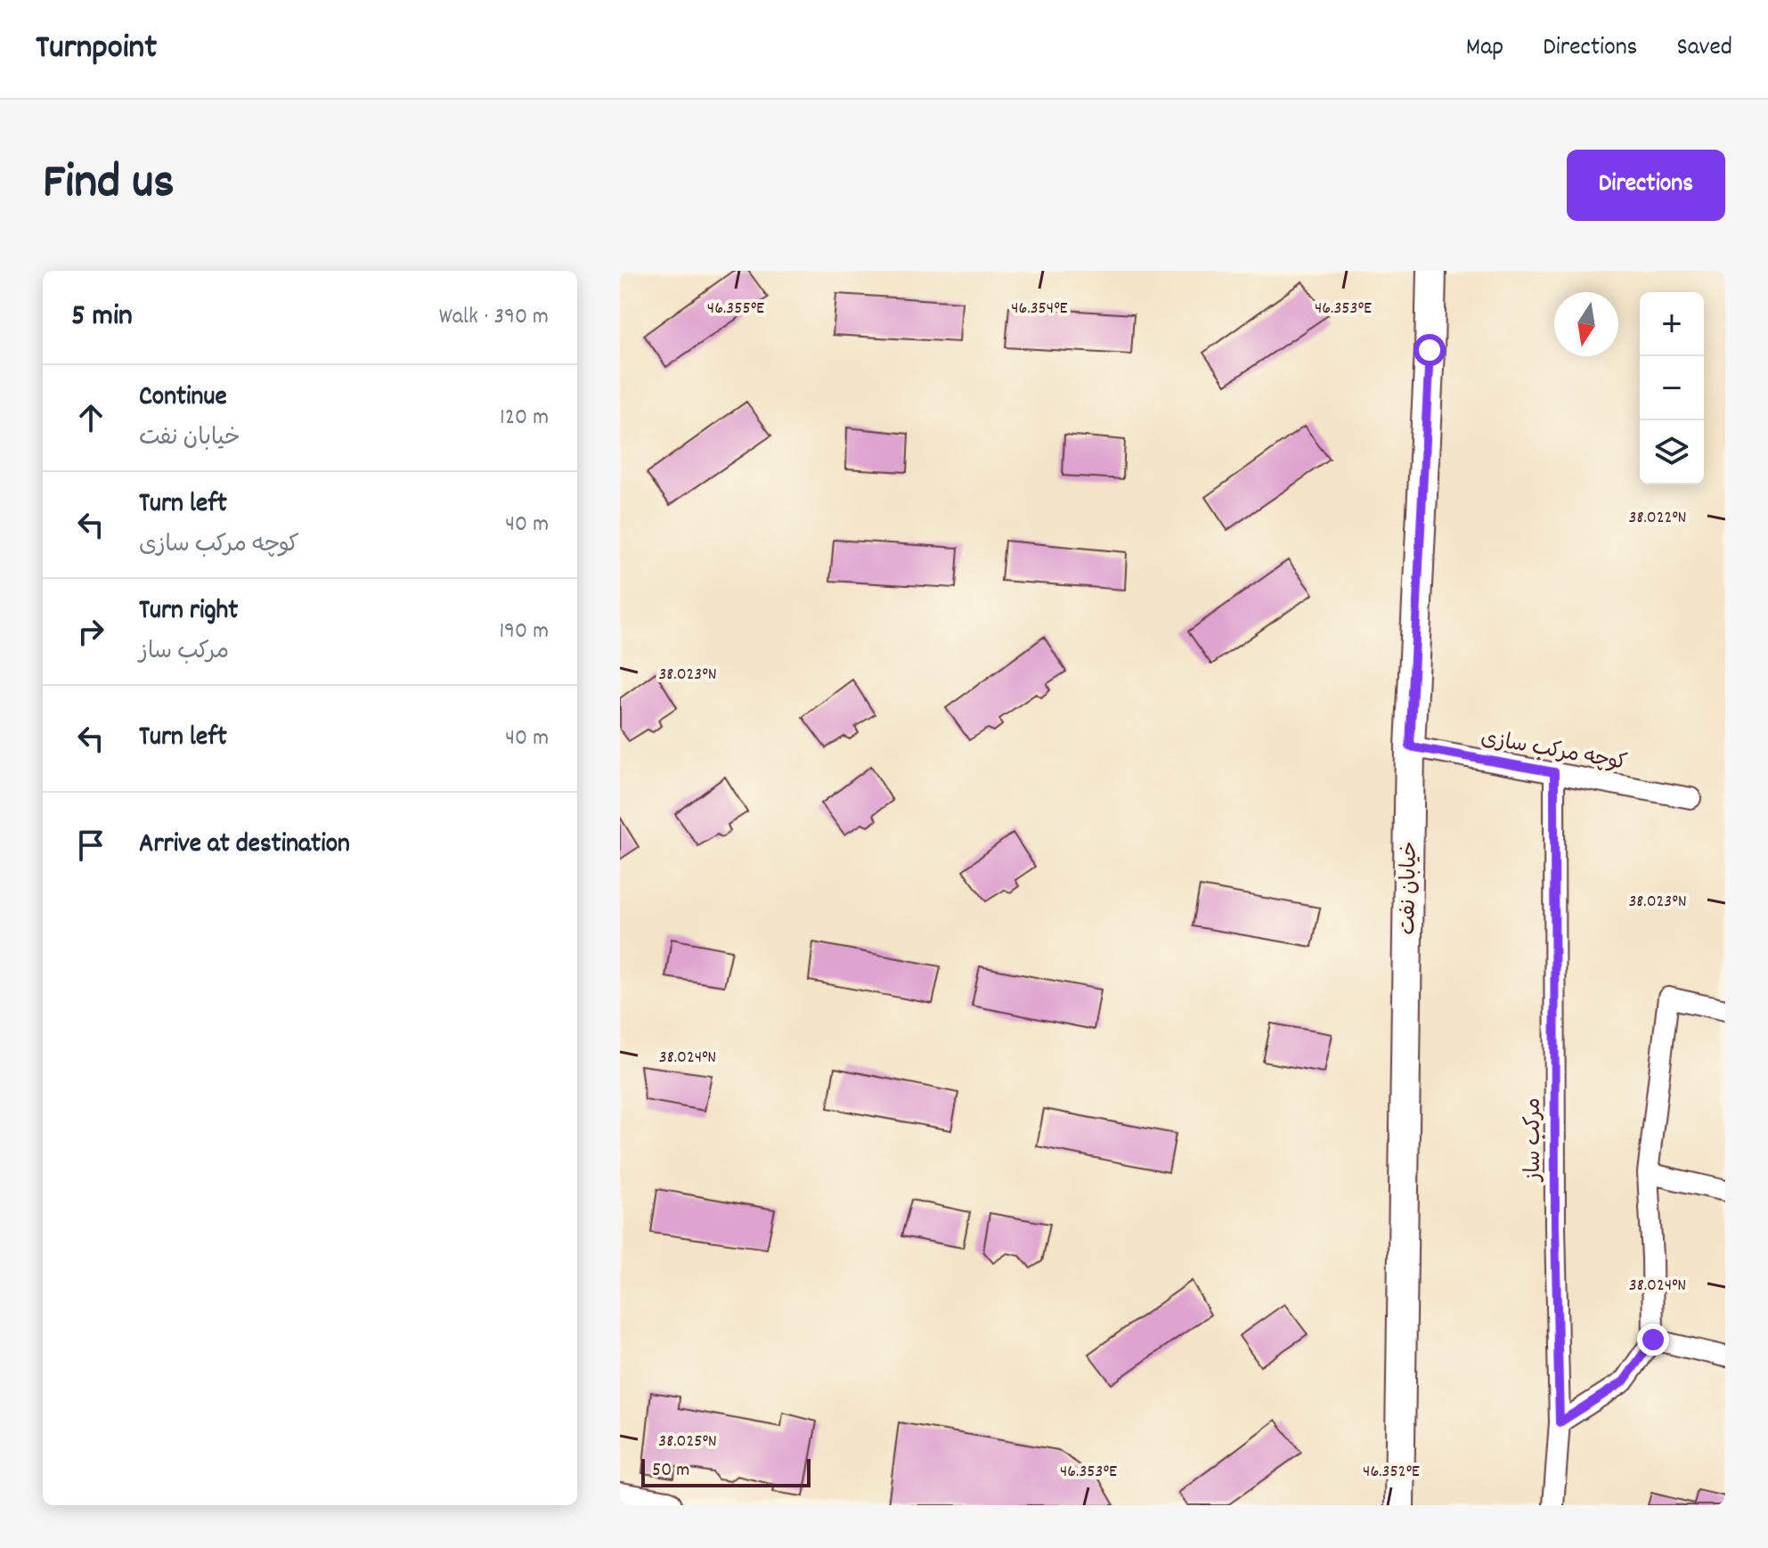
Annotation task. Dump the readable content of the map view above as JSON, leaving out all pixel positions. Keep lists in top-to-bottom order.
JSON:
{
  "streets": {
    "main road": ["خیابان نفت"],
    "street": ["کوچه مرکب سازی", "مرکب ساز"]
  },
  "crossings": [
    ["کوچه مرکب سازی", "خیابان نفت"],
    ["کوچه مرکب سازی", "مرکب ساز"]
  ],
  "scale_bar": "50 m",
  "north": "bottom",
  "page": {
    "header": "Turnpoint",
    "nav": ["Map", "Directions", "Saved"],
    "title": "Find us",
    "buttons": "Directions",
    "heading": ["5 min", "Walk · 390 m"],
    "map_buttons": ["+", "−"],
    "list": [
      ["Continue", "خیابان نفت", "120 m"],
      ["Turn left", "کوچه مرکب سازی", "40 m"],
      ["Turn right", "مرکب ساز", "190 m"],
      ["Turn left", "40 m"],
      "Arrive at destination"
    ],
    "scale": "50 m"
  },
  "coordinates": [
    "46.355°E",
    "46.354°E",
    "46.353°E",
    "38.022°N",
    "38.023°N",
    "38.024°N",
    "38.025°N",
    "46.352°E"
  ]
}
